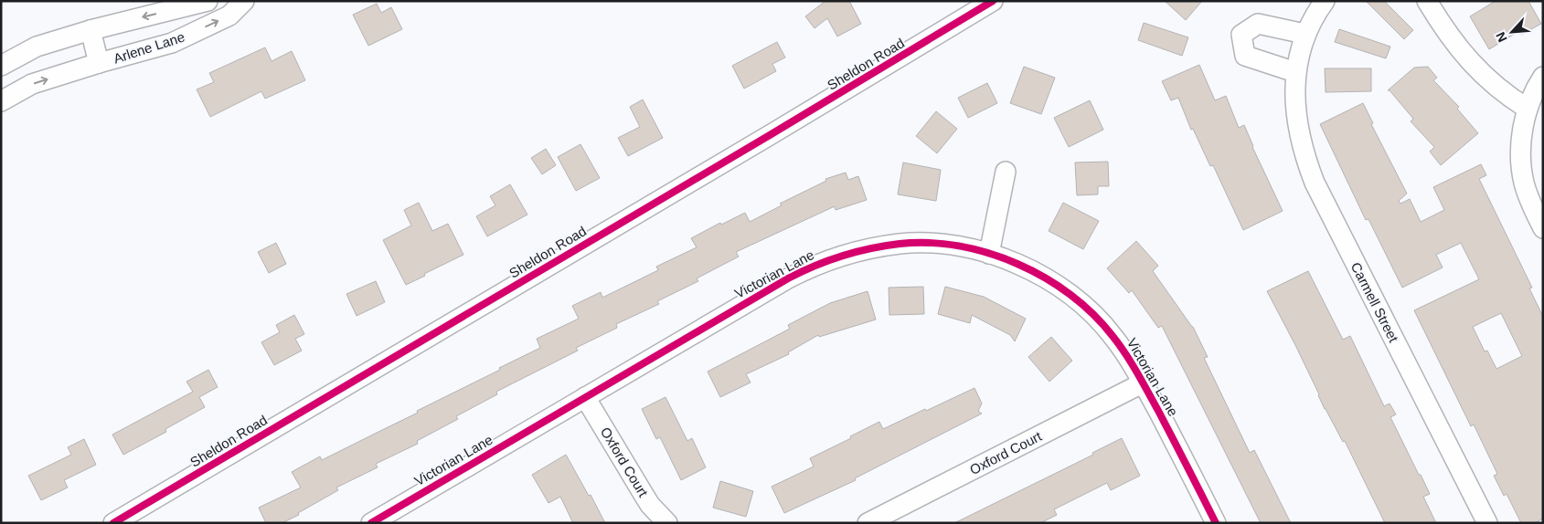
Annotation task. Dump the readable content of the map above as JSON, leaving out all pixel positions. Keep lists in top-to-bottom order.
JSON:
{
  "streets": {
    "street": [
      "Arlene Lane",
      "Sheldon Road",
      "Victorian Lane",
      "Carmell Street",
      "Oxford Court"
    ]
  },
  "crossings": [
    ["Victorian Lane", "Oxford Court"]
  ],
  "north": "bottom left"
}
